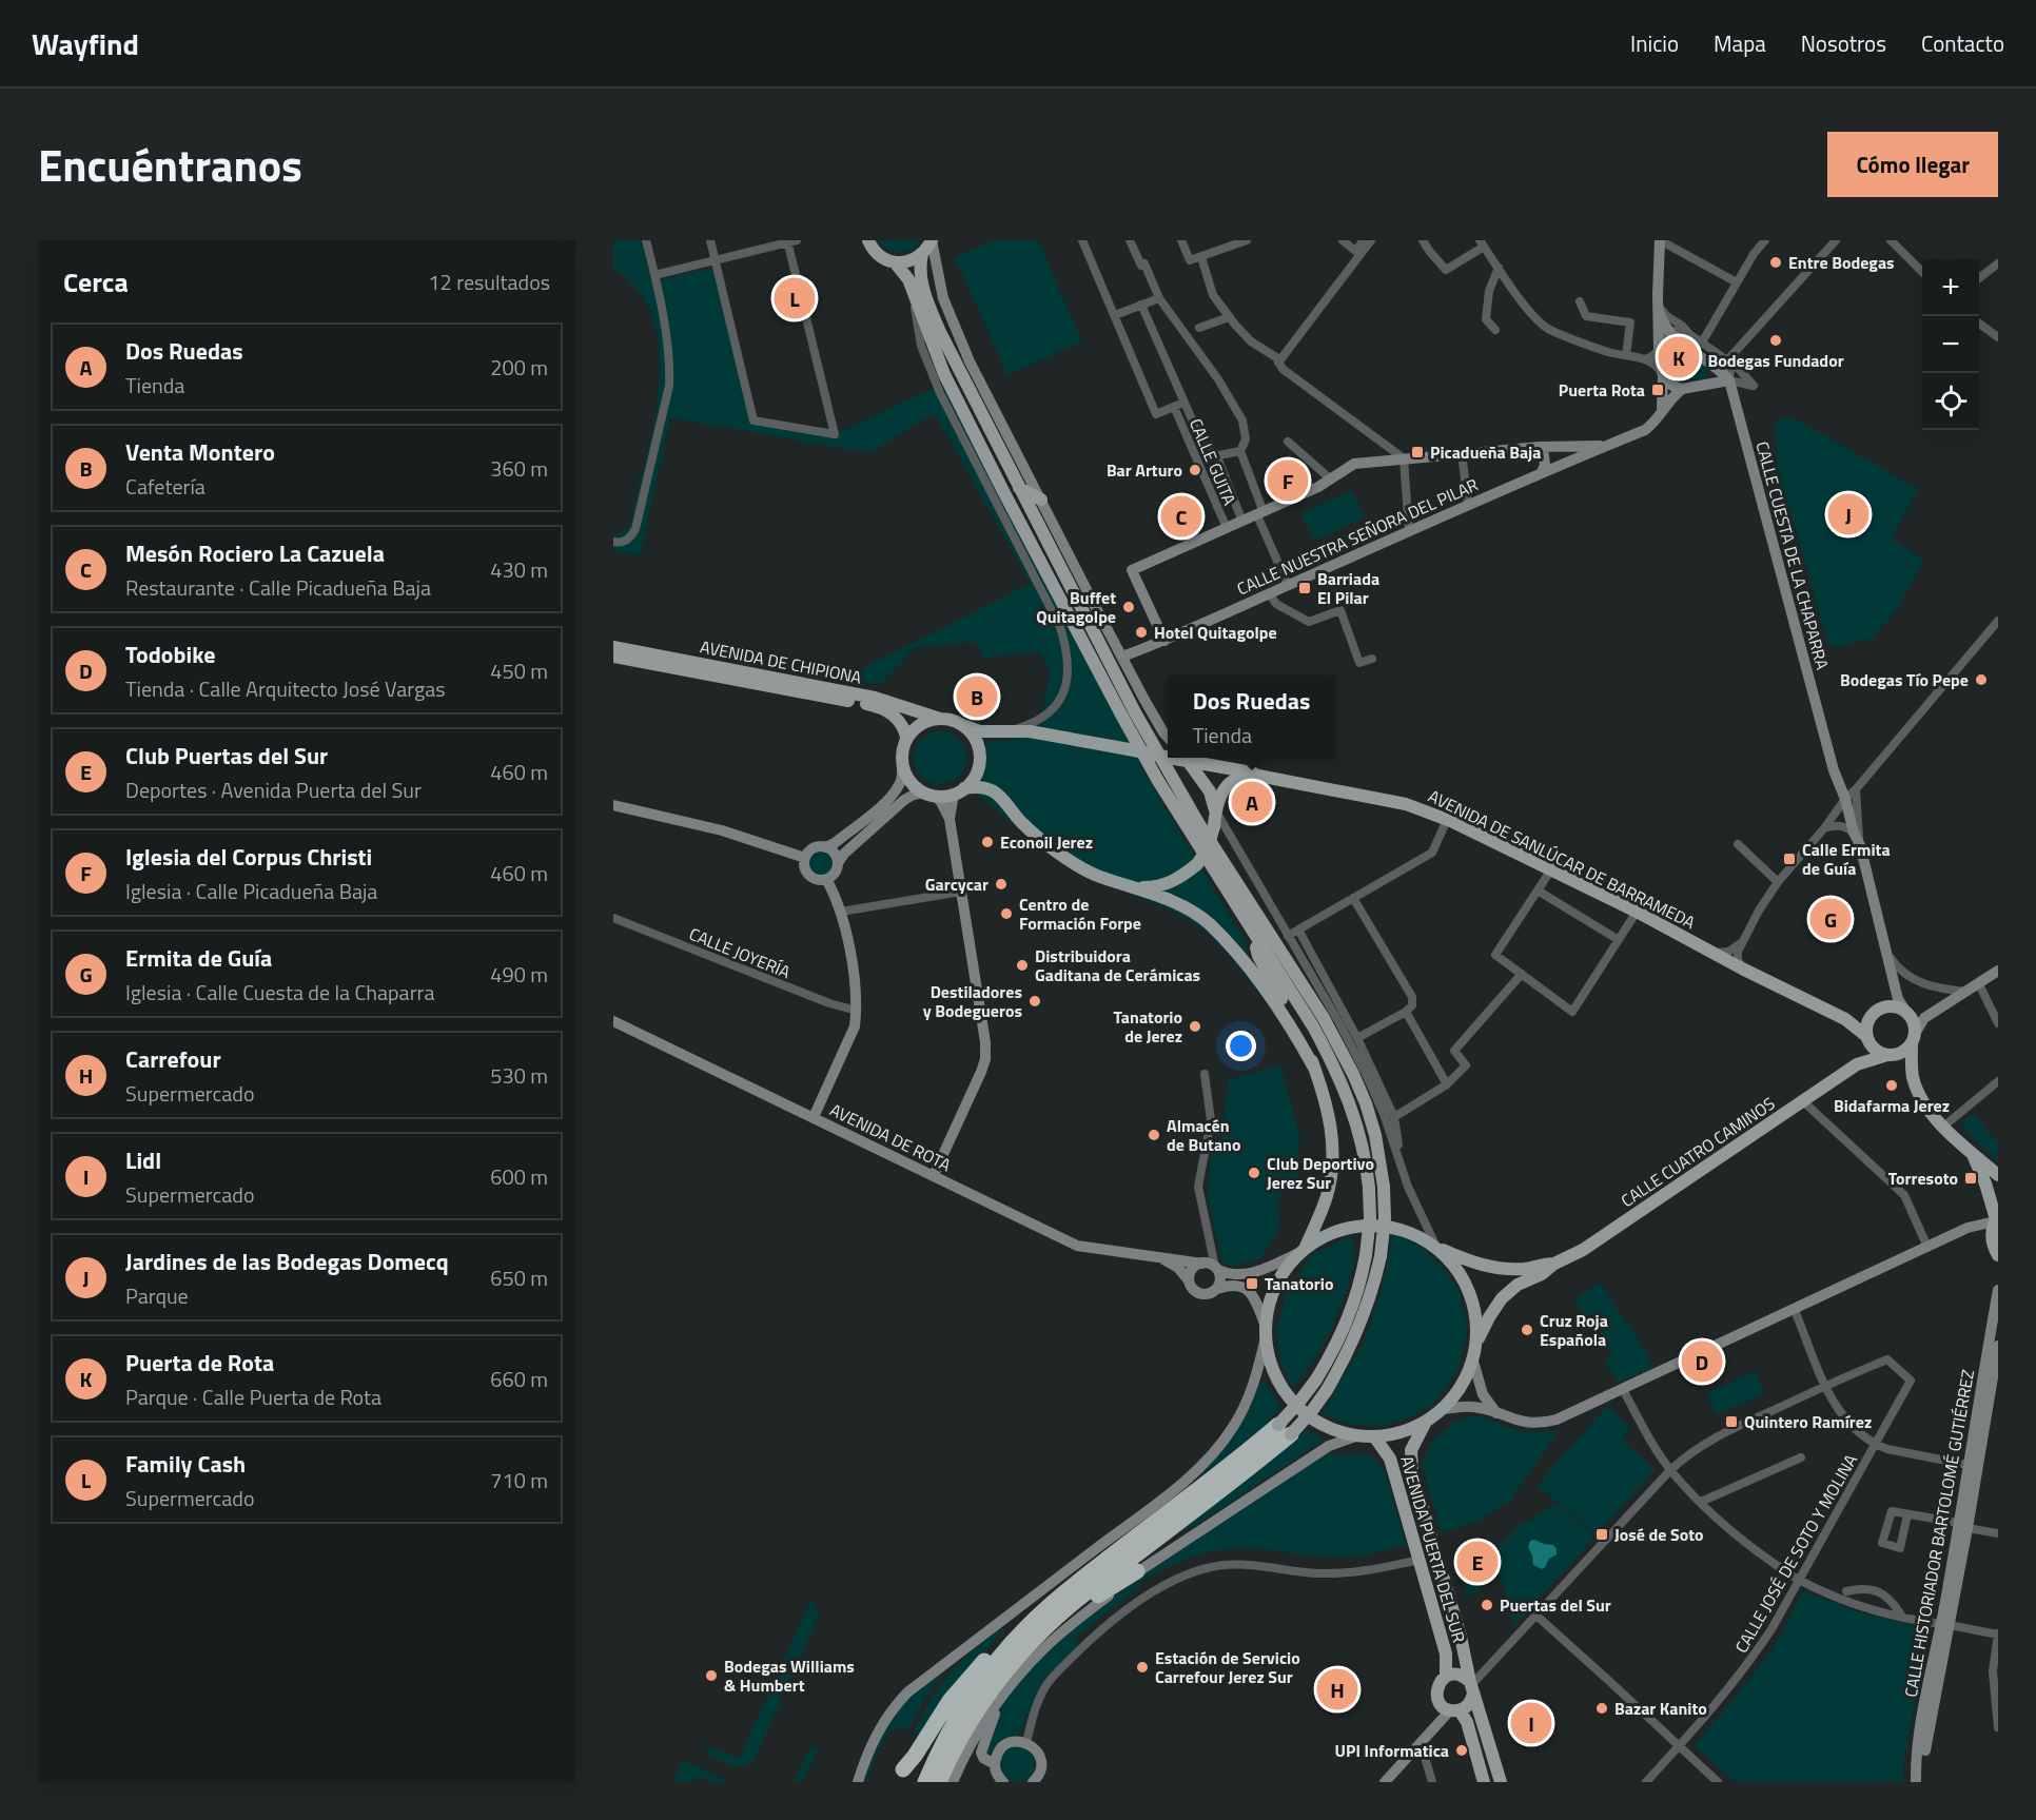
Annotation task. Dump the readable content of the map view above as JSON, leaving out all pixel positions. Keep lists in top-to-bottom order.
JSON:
{
  "streets": {
    "main road": [
      "AVENIDA DE CHIPIONA",
      "AVENIDA DE SANLÚCAR DE BARRAMEDA",
      "CALLE CUATRO CAMINOS",
      "AVENIDA PUERTA DEL SUR"
    ],
    "street": [
      "CALLE GUITA",
      "CALLE NUESTRA SEÑORA DEL PILAR",
      "CALLE CUESTA DE LA CHAPARRA",
      "CALLE JOYERÍA",
      "AVENIDA DE ROTA",
      "CALLE HISTORIADOR BARTOLOMÉ GUTIÉRREZ",
      "CALLE JOSÉ DE SOTO Y MOLINA"
    ]
  },
  "crossings": [
    ["CALLE CUESTA DE LA CHAPARRA", "AVENIDA DE SANLÚCAR DE BARRAMEDA"],
    ["CALLE CUESTA DE LA CHAPARRA", "CALLE CUATRO CAMINOS"],
    ["AVENIDA DE CHIPIONA", "AVENIDA DE SANLÚCAR DE BARRAMEDA"],
    ["AVENIDA DE SANLÚCAR DE BARRAMEDA", "CALLE CUATRO CAMINOS"],
    ["AVENIDA DE ROTA", "CALLE CUATRO CAMINOS"],
    ["AVENIDA DE ROTA", "AVENIDA PUERTA DEL SUR"],
    ["CALLE CUATRO CAMINOS", "AVENIDA PUERTA DEL SUR"]
  ],
  "places": {
    "other": [
      "Entre Bodegas",
      "Bodegas Fundador",
      "Bar Arturo",
      "Buffet Quitagolpe",
      "Hotel Quitagolpe",
      "Bodegas Tío Pepe",
      "Econoil Jerez",
      "Garcycar",
      "Centro de Formación Forpe",
      "Distribuidora Gaditana de Cerámicas",
      "Destiladores y Bodegueros",
      "Tanatorio de Jerez",
      "Bidafarma Jerez",
      "Almacén de Butano",
      "Club Deportivo Jerez Sur",
      "Cruz Roja Española",
      "Puertas del Sur",
      "Estación de Servicio Carrefour Jerez Sur",
      "Bodegas Williams & Humbert",
      "Bazar Kanito",
      "UPI Informatica"
    ],
    "transit": [
      "Puerta Rota",
      "Picadueña Baja",
      "Barriada El Pilar",
      "Calle Ermita de Guía",
      "Torresoto",
      "Tanatorio",
      "Quintero Ramírez",
      "José de Soto"
    ]
  },
  "page": {
    "header": "Wayfind",
    "nav": [
      "Inicio",
      "Mapa",
      "Nosotros",
      "Contacto"
    ],
    "title": "Encuéntranos",
    "buttons": "Cómo llegar",
    "heading": ["Cerca", "12 resultados"],
    "map_buttons": ["+", "−"],
    "pins": [
      "L",
      "K",
      "F",
      "J",
      "C",
      "B",
      "A",
      "G",
      "D",
      "E",
      "H",
      "I"
    ],
    "list": [
      {
        "mark": "A",
        "name": "Dos Ruedas",
        "note": "Tienda",
        "value": "200 m"
      },
      {
        "mark": "B",
        "name": "Venta Montero",
        "note": "Cafetería",
        "value": "360 m"
      },
      {
        "mark": "C",
        "name": "Mesón Rociero La Cazuela",
        "note": "Restaurante · Calle Picadueña Baja",
        "value": "430 m"
      },
      {
        "mark": "D",
        "name": "Todobike",
        "note": "Tienda · Calle Arquitecto José Vargas",
        "value": "450 m"
      },
      {
        "mark": "E",
        "name": "Club Puertas del Sur",
        "note": "Deportes · Avenida Puerta del Sur",
        "value": "460 m"
      },
      {
        "mark": "F",
        "name": "Iglesia del Corpus Christi",
        "note": "Iglesia · Calle Picadueña Baja",
        "value": "460 m"
      },
      {
        "mark": "G",
        "name": "Ermita de Guía",
        "note": "Iglesia · Calle Cuesta de la Chaparra",
        "value": "490 m"
      },
      {
        "mark": "H",
        "name": "Carrefour",
        "note": "Supermercado",
        "value": "530 m"
      },
      {
        "mark": "I",
        "name": "Lidl",
        "note": "Supermercado",
        "value": "600 m"
      },
      {
        "mark": "J",
        "name": "Jardines de las Bodegas Domecq",
        "note": "Parque",
        "value": "650 m"
      },
      {
        "mark": "K",
        "name": "Puerta de Rota",
        "note": "Parque · Calle Puerta de Rota",
        "value": "660 m"
      },
      {
        "mark": "L",
        "name": "Family Cash",
        "note": "Supermercado",
        "value": "710 m"
      }
    ],
    "popup": ["Dos Ruedas", "Tienda"]
  }
}
